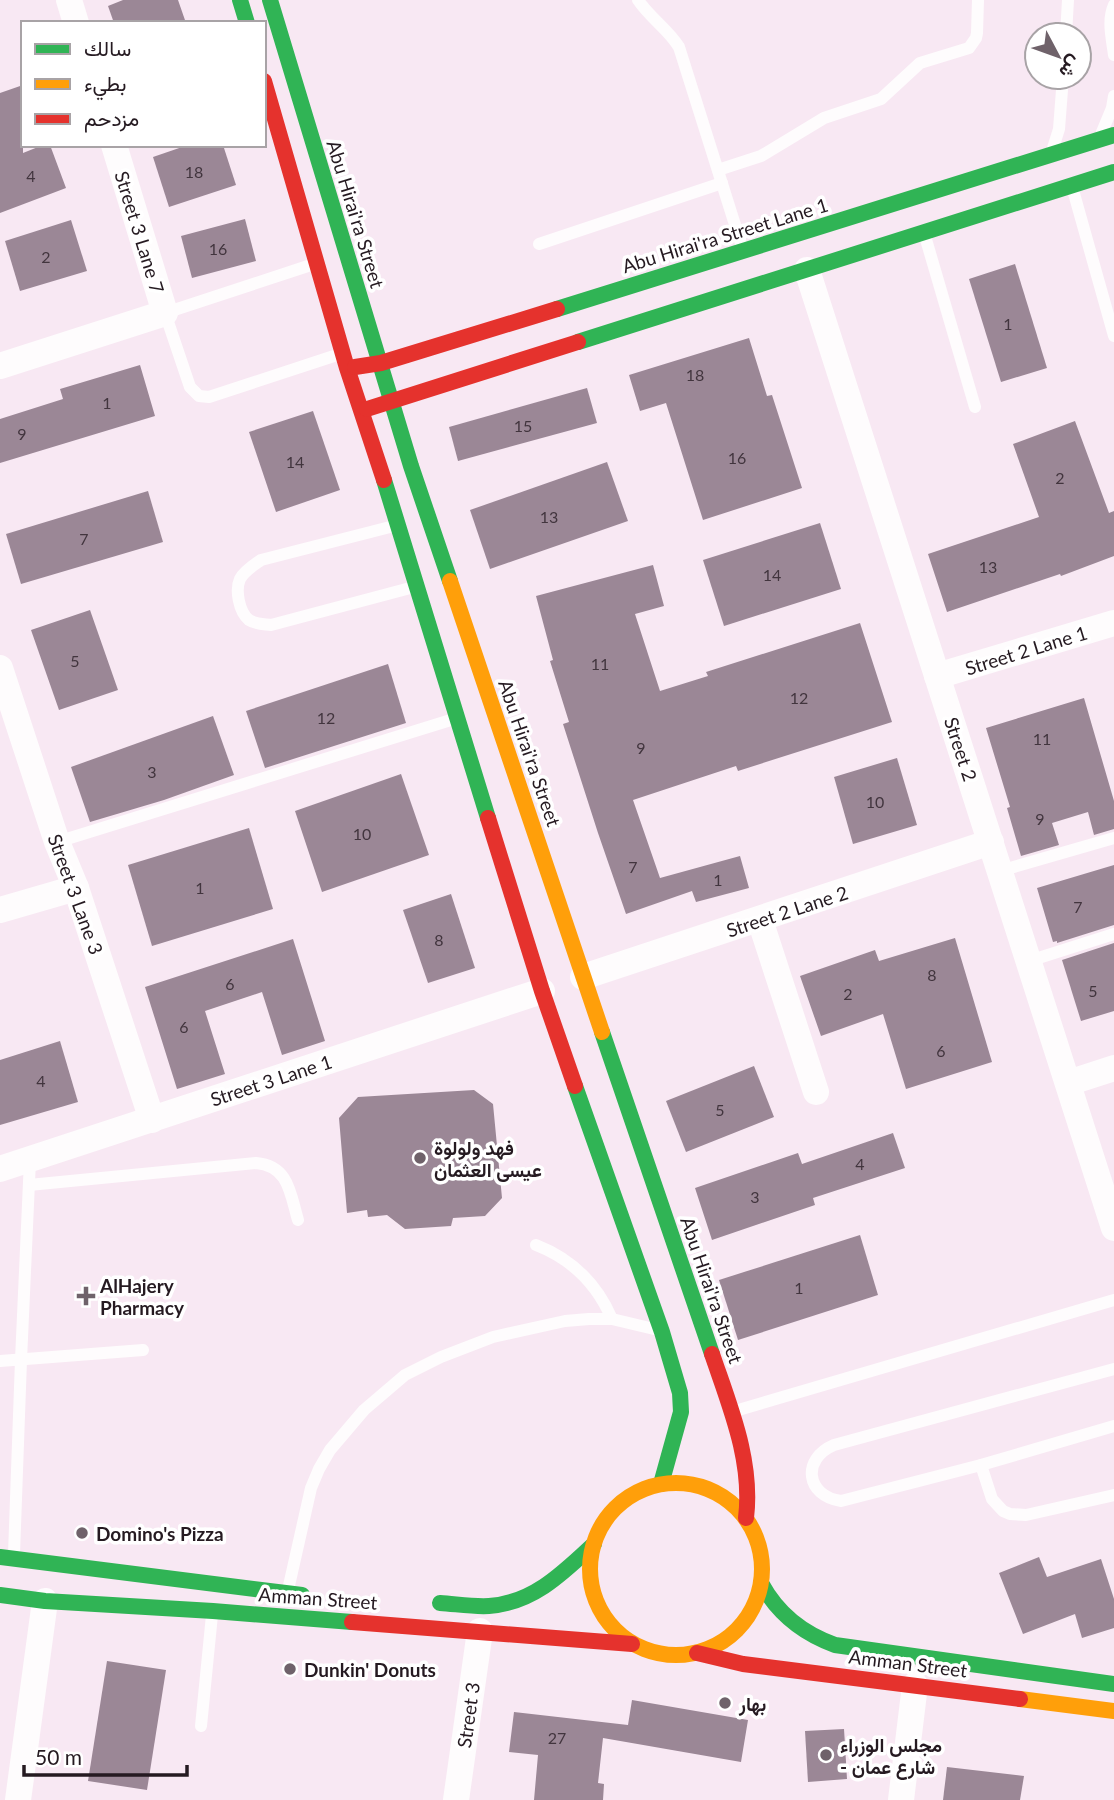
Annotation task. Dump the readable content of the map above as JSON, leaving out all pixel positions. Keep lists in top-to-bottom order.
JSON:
{
  "streets": {
    "street": [
      "Abu Hirai'ra Street",
      "Street 3 Lane 7",
      "Abu Hirai'ra Street Lane 1",
      "Street 2 Lane 1",
      "Street 2",
      "Street 3 Lane 3",
      "Street 2 Lane 2",
      "Street 3 Lane 1",
      "Amman Street",
      "Street 3"
    ]
  },
  "crossings": [
    ["Abu Hirai'ra Street", "Abu Hirai'ra Street Lane 1"],
    ["Abu Hirai'ra Street", "Street 2 Lane 2"],
    ["Abu Hirai'ra Street", "Amman Street"],
    ["Street 2 Lane 1", "Street 2"],
    ["Street 2", "Street 2 Lane 2"],
    ["Street 3 Lane 3", "Street 3 Lane 1"],
    ["Amman Street", "Street 3"]
  ],
  "places": {
    "other": [
      "فهد ولولوة عيسى العثمان",
      "Domino's Pizza",
      "Dunkin' Donuts",
      "بهار",
      "مجلس الوزراء - شارع عمان"
    ],
    "health": ["AlHajery Pharmacy"]
  },
  "house_numbers": [
    "18",
    "4",
    "16",
    "2",
    "1",
    "18",
    "1",
    "15",
    "9",
    "16",
    "14",
    "2",
    "13",
    "7",
    "13",
    "14",
    "5",
    "11",
    "12",
    "12",
    "11",
    "9",
    "3",
    "10",
    "9",
    "10",
    "7",
    "1",
    "1",
    "7",
    "8",
    "8",
    "6",
    "5",
    "2",
    "6",
    "6",
    "4",
    "5",
    "4",
    "3",
    "1",
    "27"
  ],
  "legend": ["سالك", "بطيء", "مزدحم"],
  "scale_bar": "50 m",
  "north": "bottom right"
}
